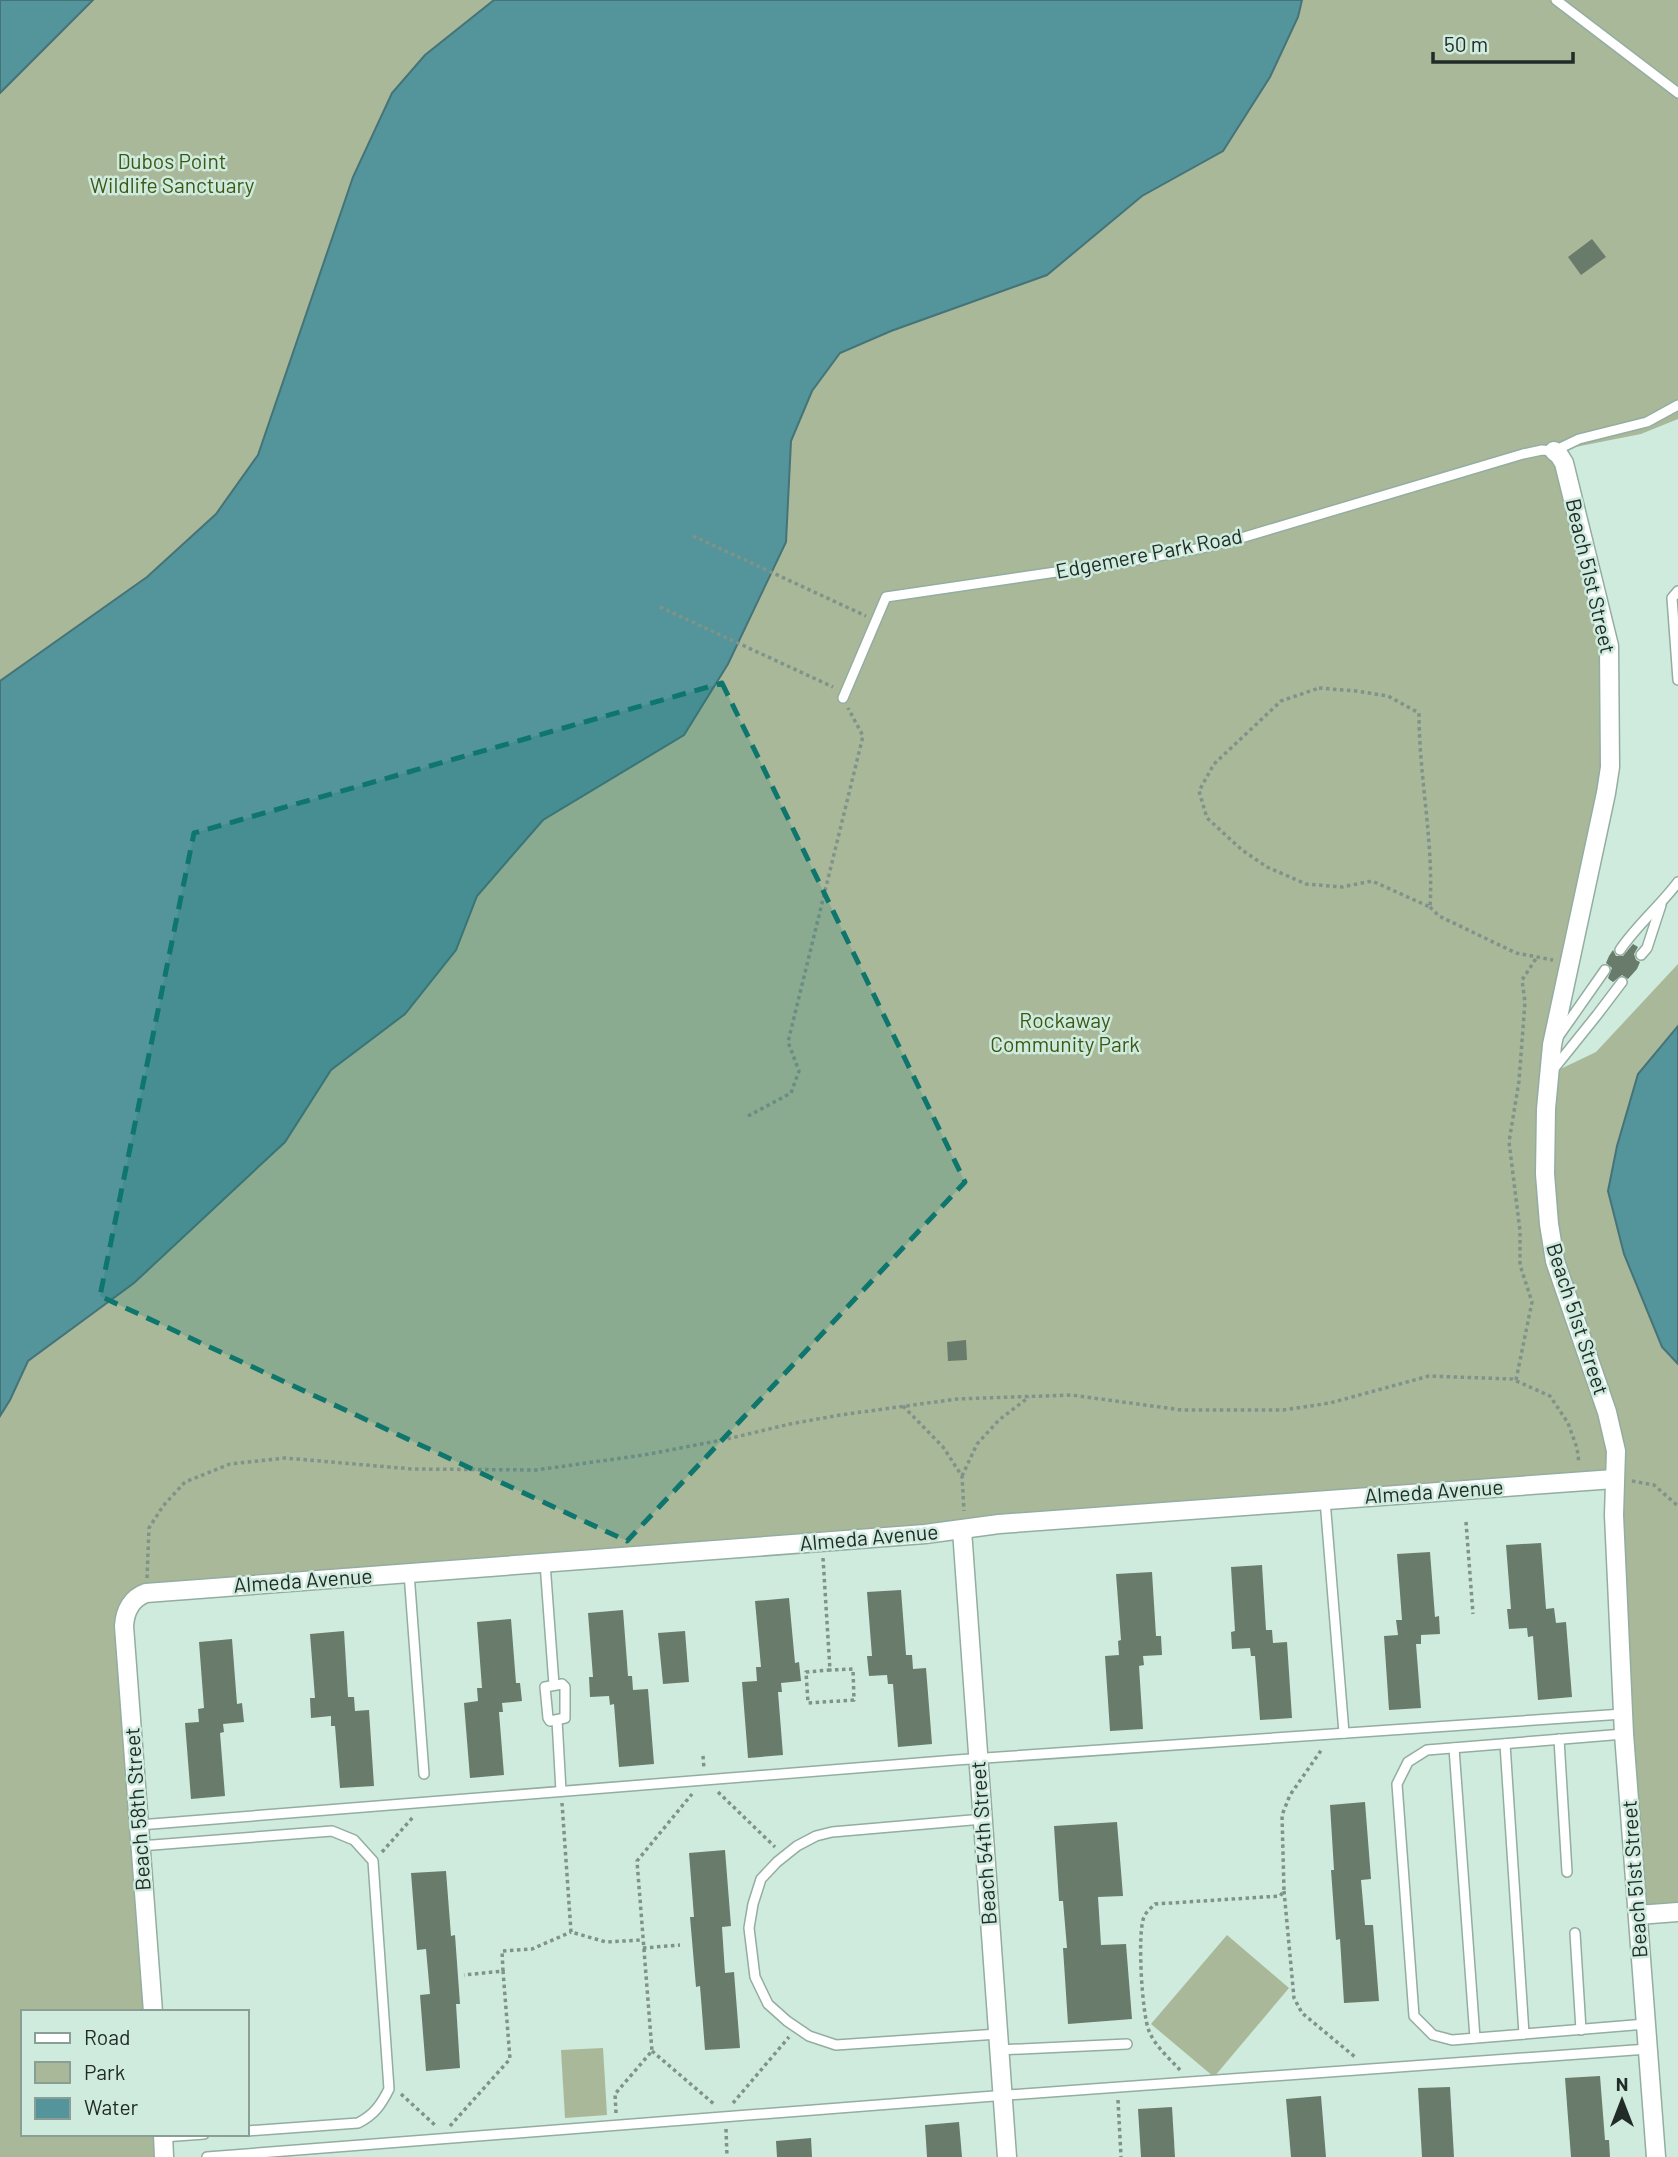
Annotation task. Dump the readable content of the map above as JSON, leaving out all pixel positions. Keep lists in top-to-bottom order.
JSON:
{
  "streets": {
    "street": [
      "Beach 51st Street",
      "Almeda Avenue",
      "Beach 58th Street",
      "Beach 54th Street"
    ],
    "lane": ["Edgemere Park Road"]
  },
  "crossings": [
    ["Edgemere Park Road", "Beach 51st Street"],
    ["Beach 51st Street", "Almeda Avenue"],
    ["Almeda Avenue", "Beach 58th Street"],
    ["Almeda Avenue", "Beach 54th Street"]
  ],
  "parks": ["Dubos Point Wildlife Sanctuary", "Rockaway Community Park"],
  "legend": ["Road", "Park", "Water"],
  "scale_bar": "50 m",
  "north": "top"
}
